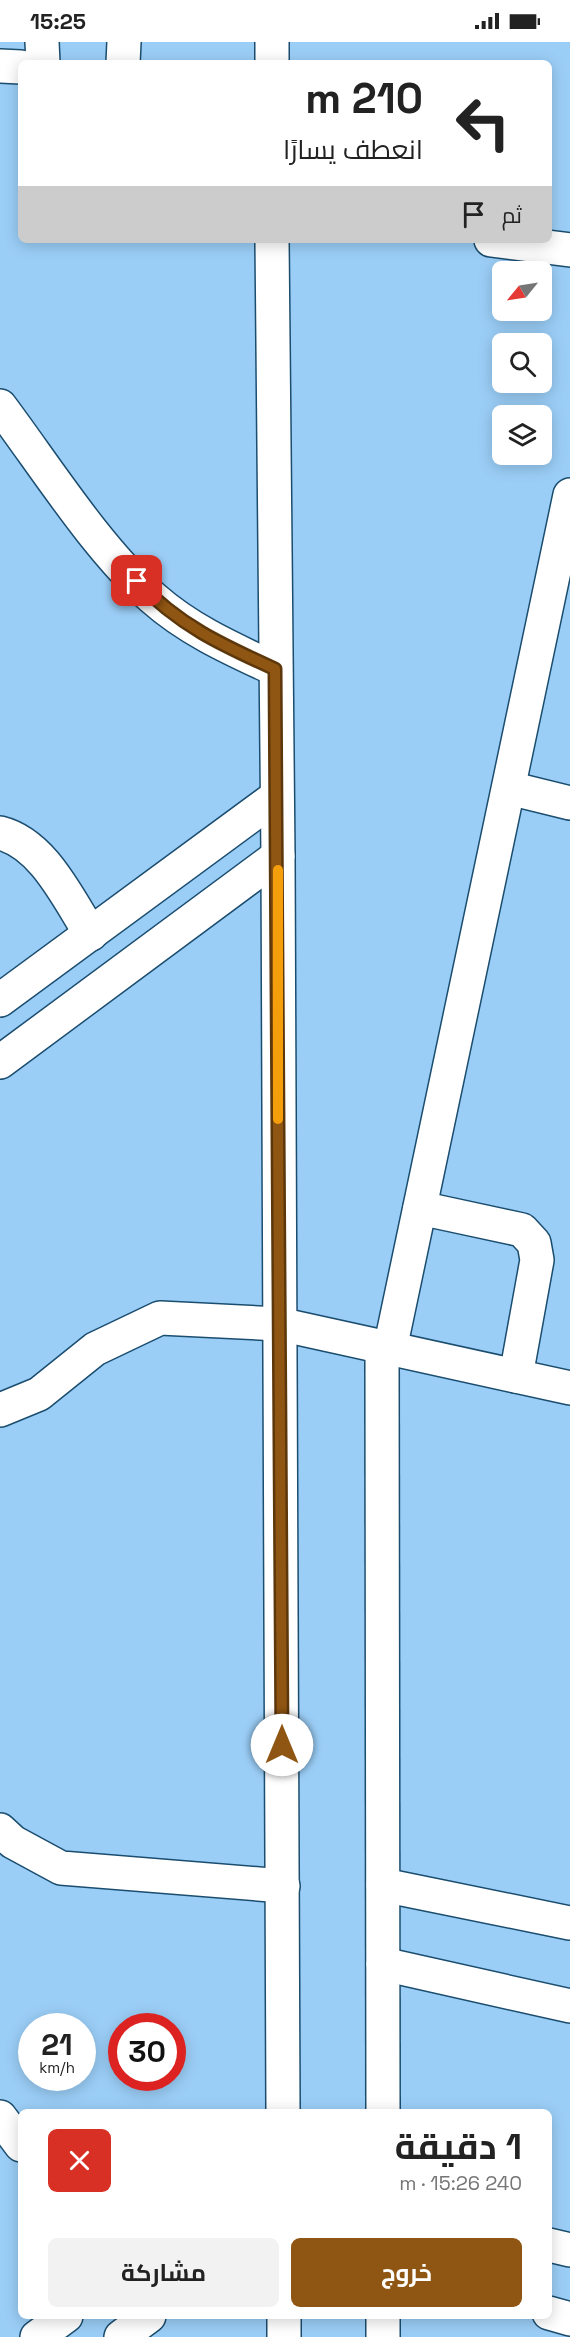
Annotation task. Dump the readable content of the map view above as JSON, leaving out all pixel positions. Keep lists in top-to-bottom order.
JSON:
{
  "north": "bottom left",
  "page": {
    "status": "15:25",
    "turn": ["210 m", "انعطف يسارًا"],
    "then": "ثم",
    "speed": "21 km/h",
    "limit": "30",
    "heading": ["1 دقيقة", "240 m · 15:26"],
    "buttons": ["خروج", "مشاركة"]
  }
}
